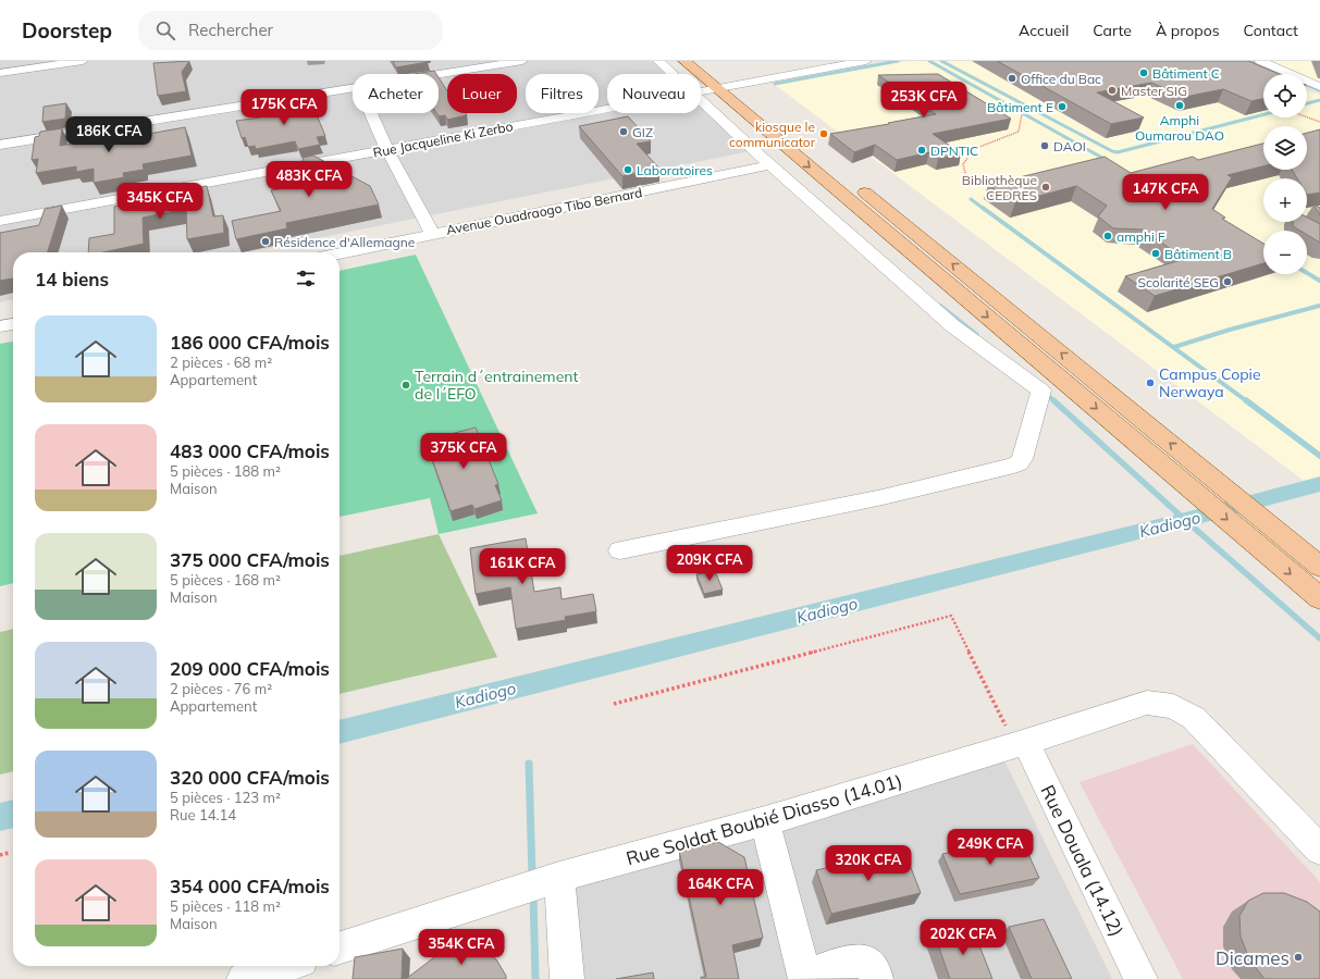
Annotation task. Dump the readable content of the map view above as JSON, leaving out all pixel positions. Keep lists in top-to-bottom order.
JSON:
{
  "streets": {
    "street": [
      "Rue Jacqueline Ki Zerbo",
      "Avenue Ouadraogo Tibo Bernard",
      "Rue Soldat Boubié Diasso (14.01)",
      "Rue Douala (14.12)"
    ]
  },
  "crossings": [
    ["Rue Soldat Boubié Diasso (14.01)", "Rue Douala (14.12)"]
  ],
  "water": ["Kadiogo"],
  "places": [
    "Bâtiment C",
    "Office du Bac",
    "Master SIG",
    "Amphi Oumarou DAO",
    "Bâtiment E",
    "GIZ",
    "kiosque le communicator",
    "DAOI",
    "DPNTIC",
    "Laboratoires",
    "Bibliothèque CEDRES",
    "amphi F",
    "Résidence d'Allemagne",
    "Bâtiment B",
    "Scolarité SEG",
    "Campus Copie Nerwaya",
    "Terrain d´entrainement de l´EFO",
    "Dicames"
  ],
  "page": {
    "header": "Doorstep",
    "search": "Rechercher",
    "nav": [
      "Accueil",
      "Carte",
      "À propos",
      "Contact"
    ],
    "map_buttons": ["+", "−"],
    "chip": [
      "Acheter",
      "Louer",
      "Filtres",
      "Nouveau"
    ],
    "price": [
      "253K CFA",
      "175K CFA",
      "186K CFA",
      "483K CFA",
      "147K CFA",
      "345K CFA",
      "375K CFA",
      "209K CFA",
      "161K CFA",
      "249K CFA",
      "320K CFA",
      "164K CFA",
      "202K CFA",
      "354K CFA"
    ],
    "heading": "14 biens",
    "list": [
      {
        "name": "186 000 CFA/mois",
        "note": "2 pièces · 68 m² · Appartement"
      },
      {
        "name": "483 000 CFA/mois",
        "note": "5 pièces · 188 m² · Maison"
      },
      {
        "name": "375 000 CFA/mois",
        "note": "5 pièces · 168 m² · Maison"
      },
      {
        "name": "209 000 CFA/mois",
        "note": "2 pièces · 76 m² · Appartement"
      },
      {
        "name": "320 000 CFA/mois",
        "note": "5 pièces · 123 m² · Rue 14.14"
      },
      {
        "name": "354 000 CFA/mois",
        "note": "5 pièces · 118 m² · Maison"
      }
    ]
  }
}
